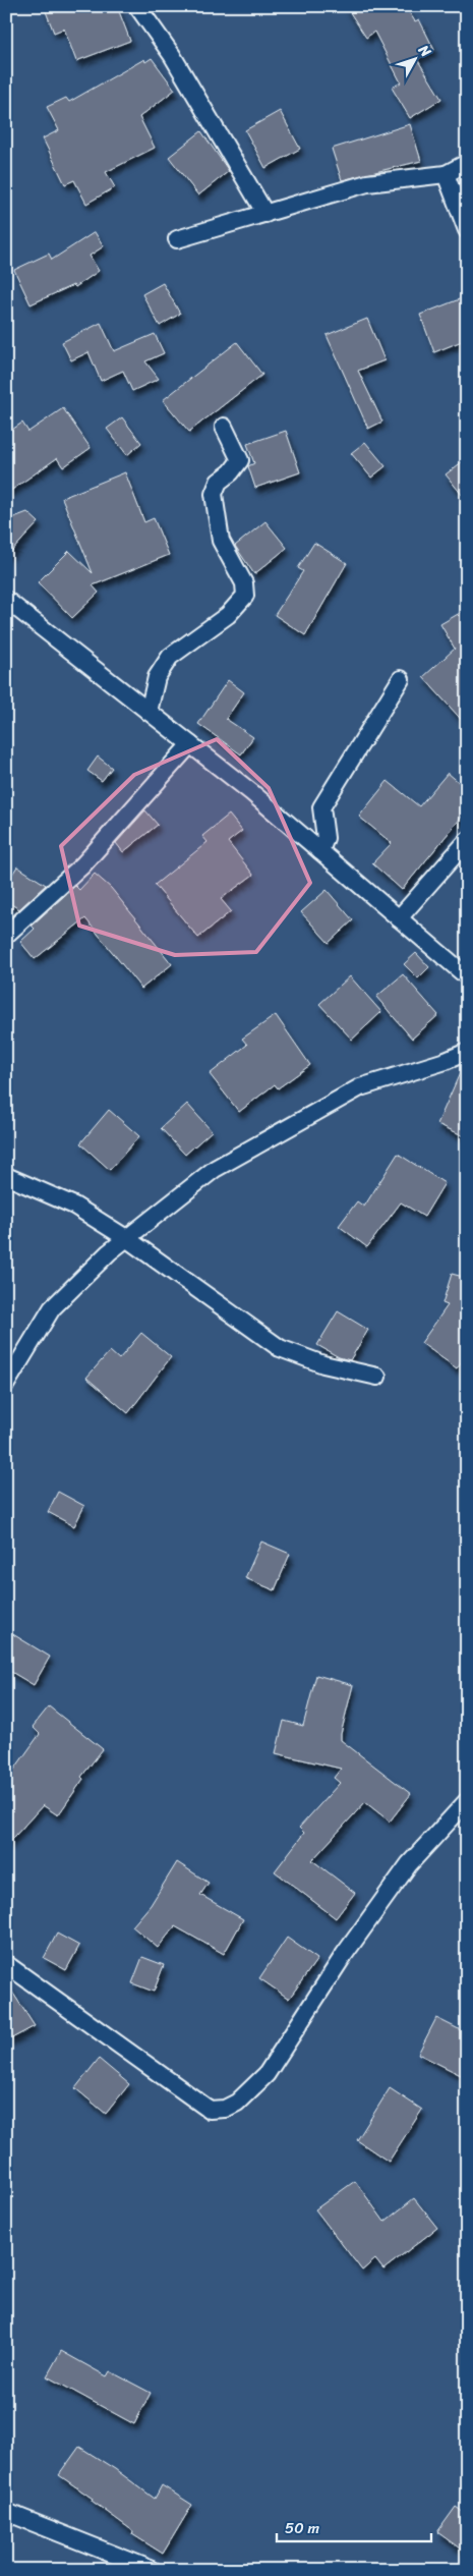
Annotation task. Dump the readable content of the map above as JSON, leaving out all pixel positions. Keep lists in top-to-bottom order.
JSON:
{
  "scale_bar": "50 m",
  "north": "top right"
}
